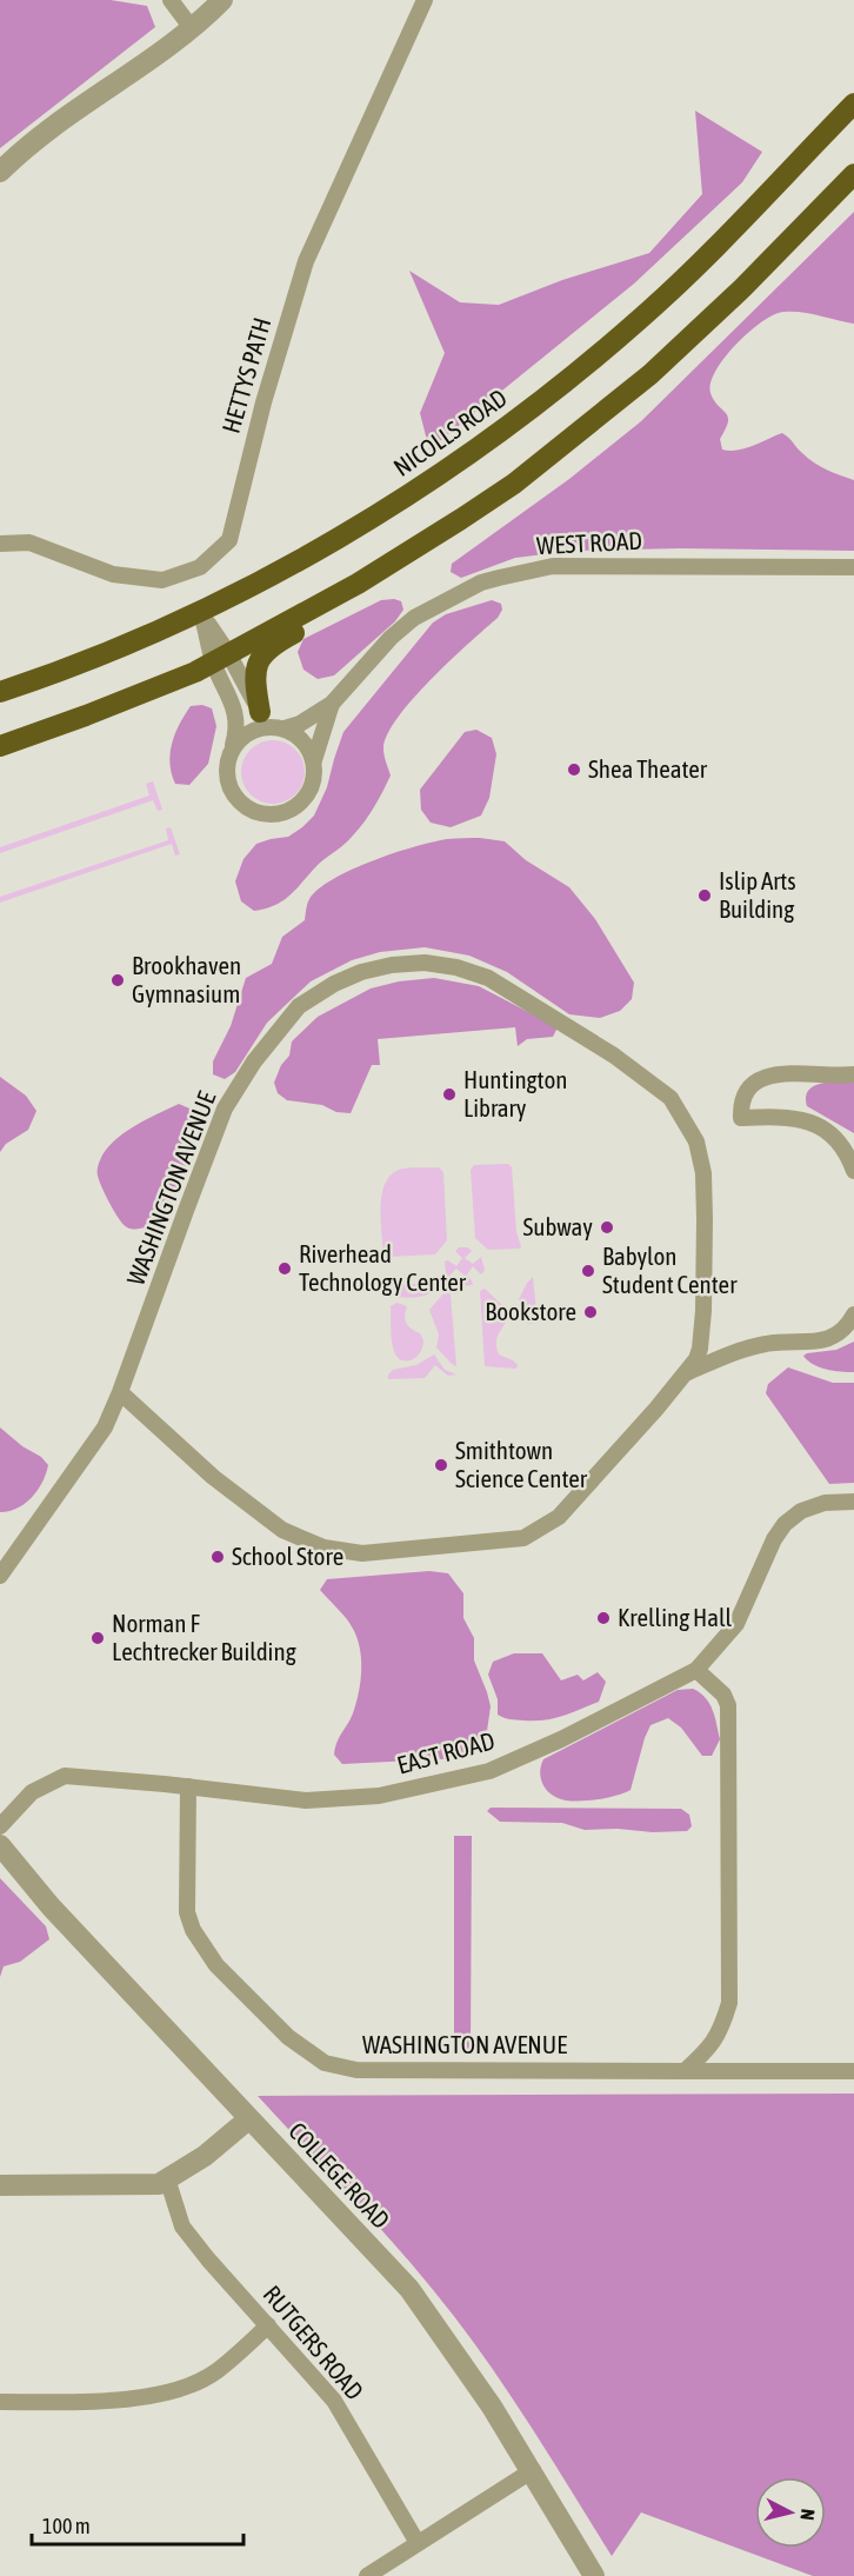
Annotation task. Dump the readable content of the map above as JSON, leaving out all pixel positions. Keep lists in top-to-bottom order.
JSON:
{
  "streets": {
    "highway": ["NICOLLS ROAD"],
    "street": [
      "HETTYS PATH",
      "WEST ROAD",
      "WASHINGTON AVENUE",
      "EAST ROAD",
      "COLLEGE ROAD",
      "RUTGERS ROAD"
    ]
  },
  "crossings": [
    ["WASHINGTON AVENUE", "EAST ROAD"]
  ],
  "places": [
    "Shea Theater",
    "Islip Arts Building",
    "Brookhaven Gymnasium",
    "Huntington Library",
    "Subway",
    "Riverhead Technology Center",
    "Babylon Student Center",
    "Bookstore",
    "Smithtown Science Center",
    "School Store",
    "Krelling Hall",
    "Norman F Lechtrecker Building"
  ],
  "scale_bar": "100 m",
  "north": "right"
}
